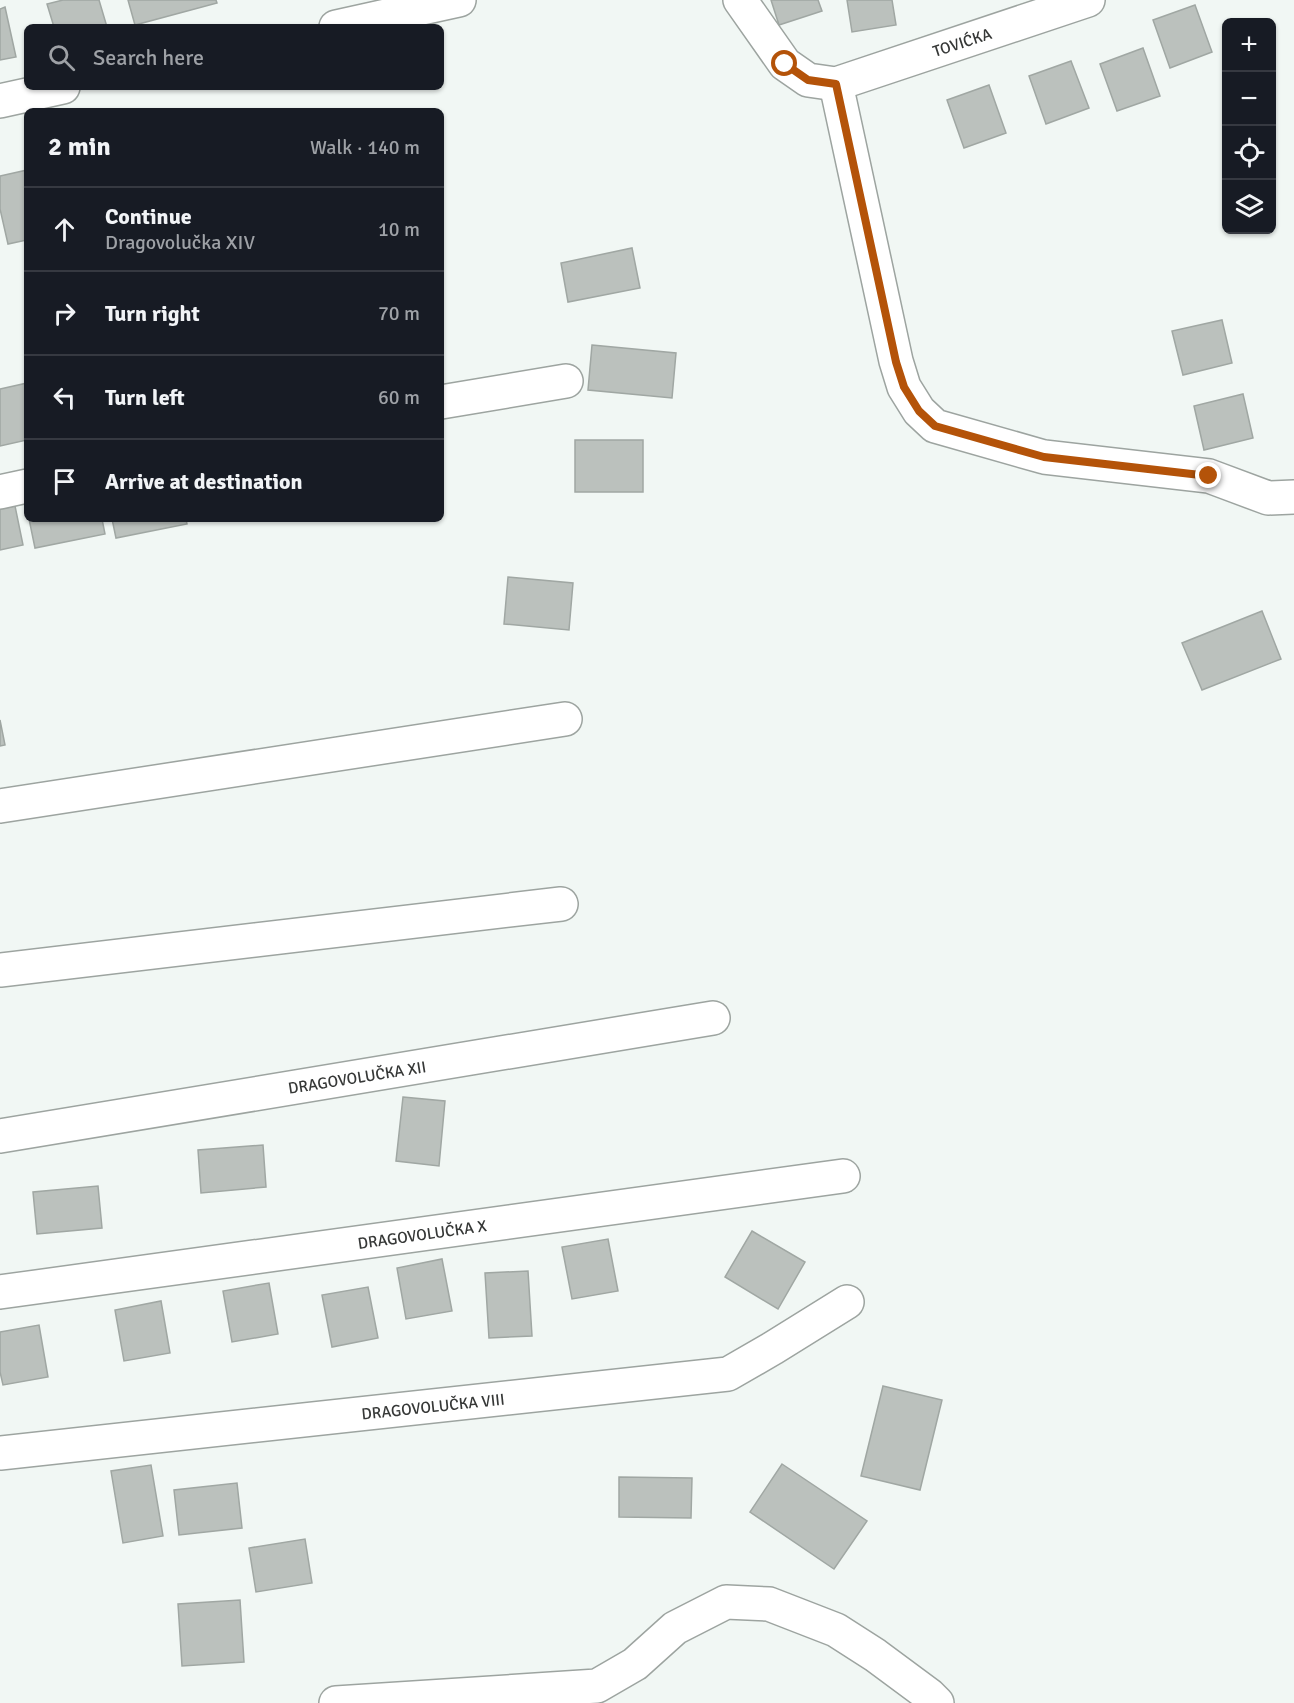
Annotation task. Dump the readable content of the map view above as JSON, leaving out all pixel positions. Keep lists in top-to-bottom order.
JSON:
{
  "streets": {
    "street": [
      "TOVIĆKA",
      "DRAGOVOLUČKA XII",
      "DRAGOVOLUČKA X",
      "DRAGOVOLUČKA VIII"
    ]
  },
  "page": {
    "map_buttons": ["+", "−"],
    "search": "Search here",
    "heading": ["2 min", "Walk · 140 m"],
    "list": [
      ["Continue", "Dragovolučka XIV", "10 m"],
      ["Turn right", "70 m"],
      ["Turn left", "60 m"],
      "Arrive at destination"
    ]
  }
}
